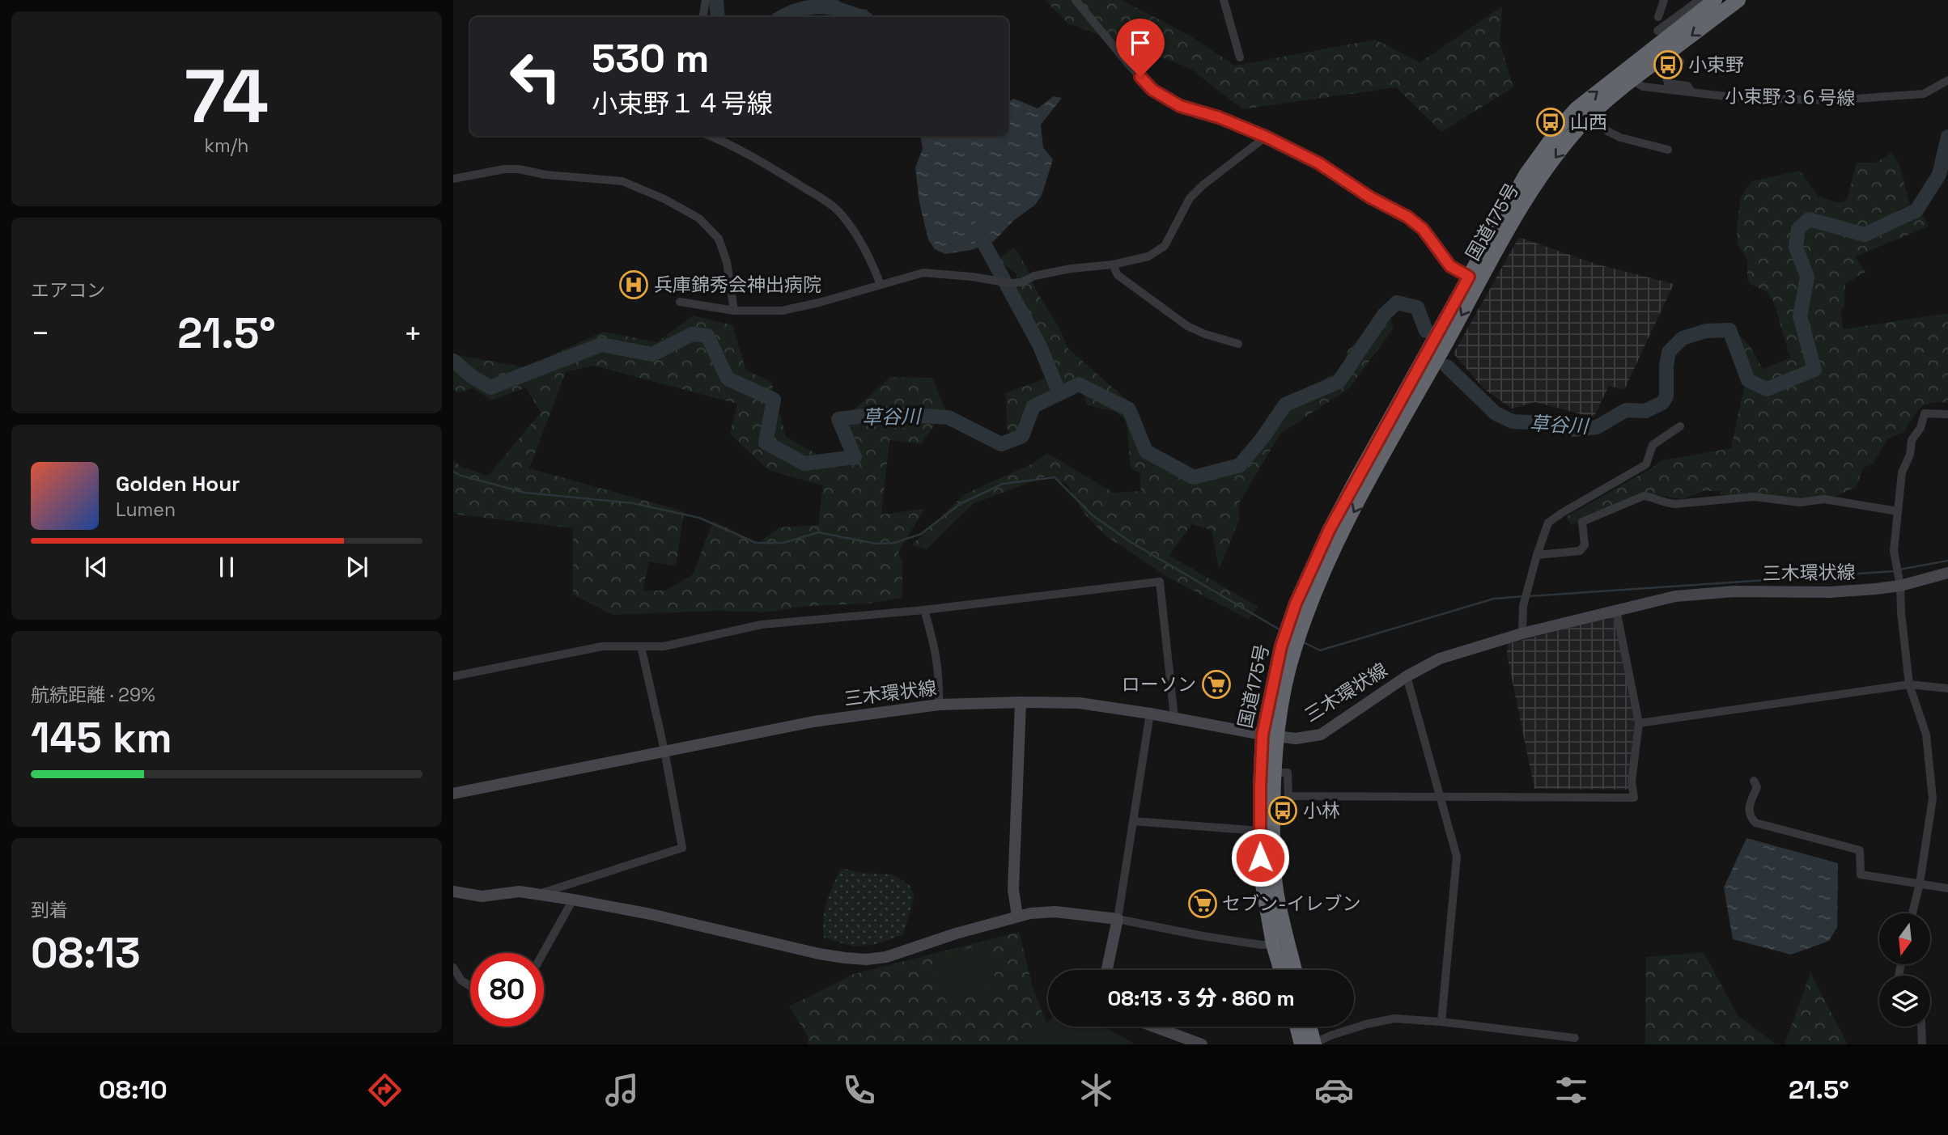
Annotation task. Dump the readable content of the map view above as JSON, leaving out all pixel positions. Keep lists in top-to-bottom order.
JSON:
{
  "streets": {
    "highway": ["国道175号"],
    "main road": ["三木環状線"],
    "street": ["小束野３６号線"]
  },
  "crossings": [
    ["小束野３６号線", "国道175号"],
    ["国道175号", "三木環状線"]
  ],
  "water": ["草谷川"],
  "places": {
    "bus stop": ["小束野", "山西", "小林"],
    "hospital": ["兵庫錦秀会神出病院"],
    "supermarket": ["ローソン", "セブン-イレブン"]
  },
  "north": "bottom",
  "page": {
    "tile": [
      ["74", "km/h"],
      "エアコン",
      ["航続距離 · 29%", "145 km"],
      ["到着", "08:13"]
    ],
    "turn": ["530 m", "小束野１４号線"],
    "heat": ["−", "21.5°", "+"],
    "song": ["Golden Hour", "Lumen"],
    "limit": "80",
    "trip": "08:13 · 3 分 · 860 m",
    "tabs": ["08:10", "21.5°"]
  }
}
